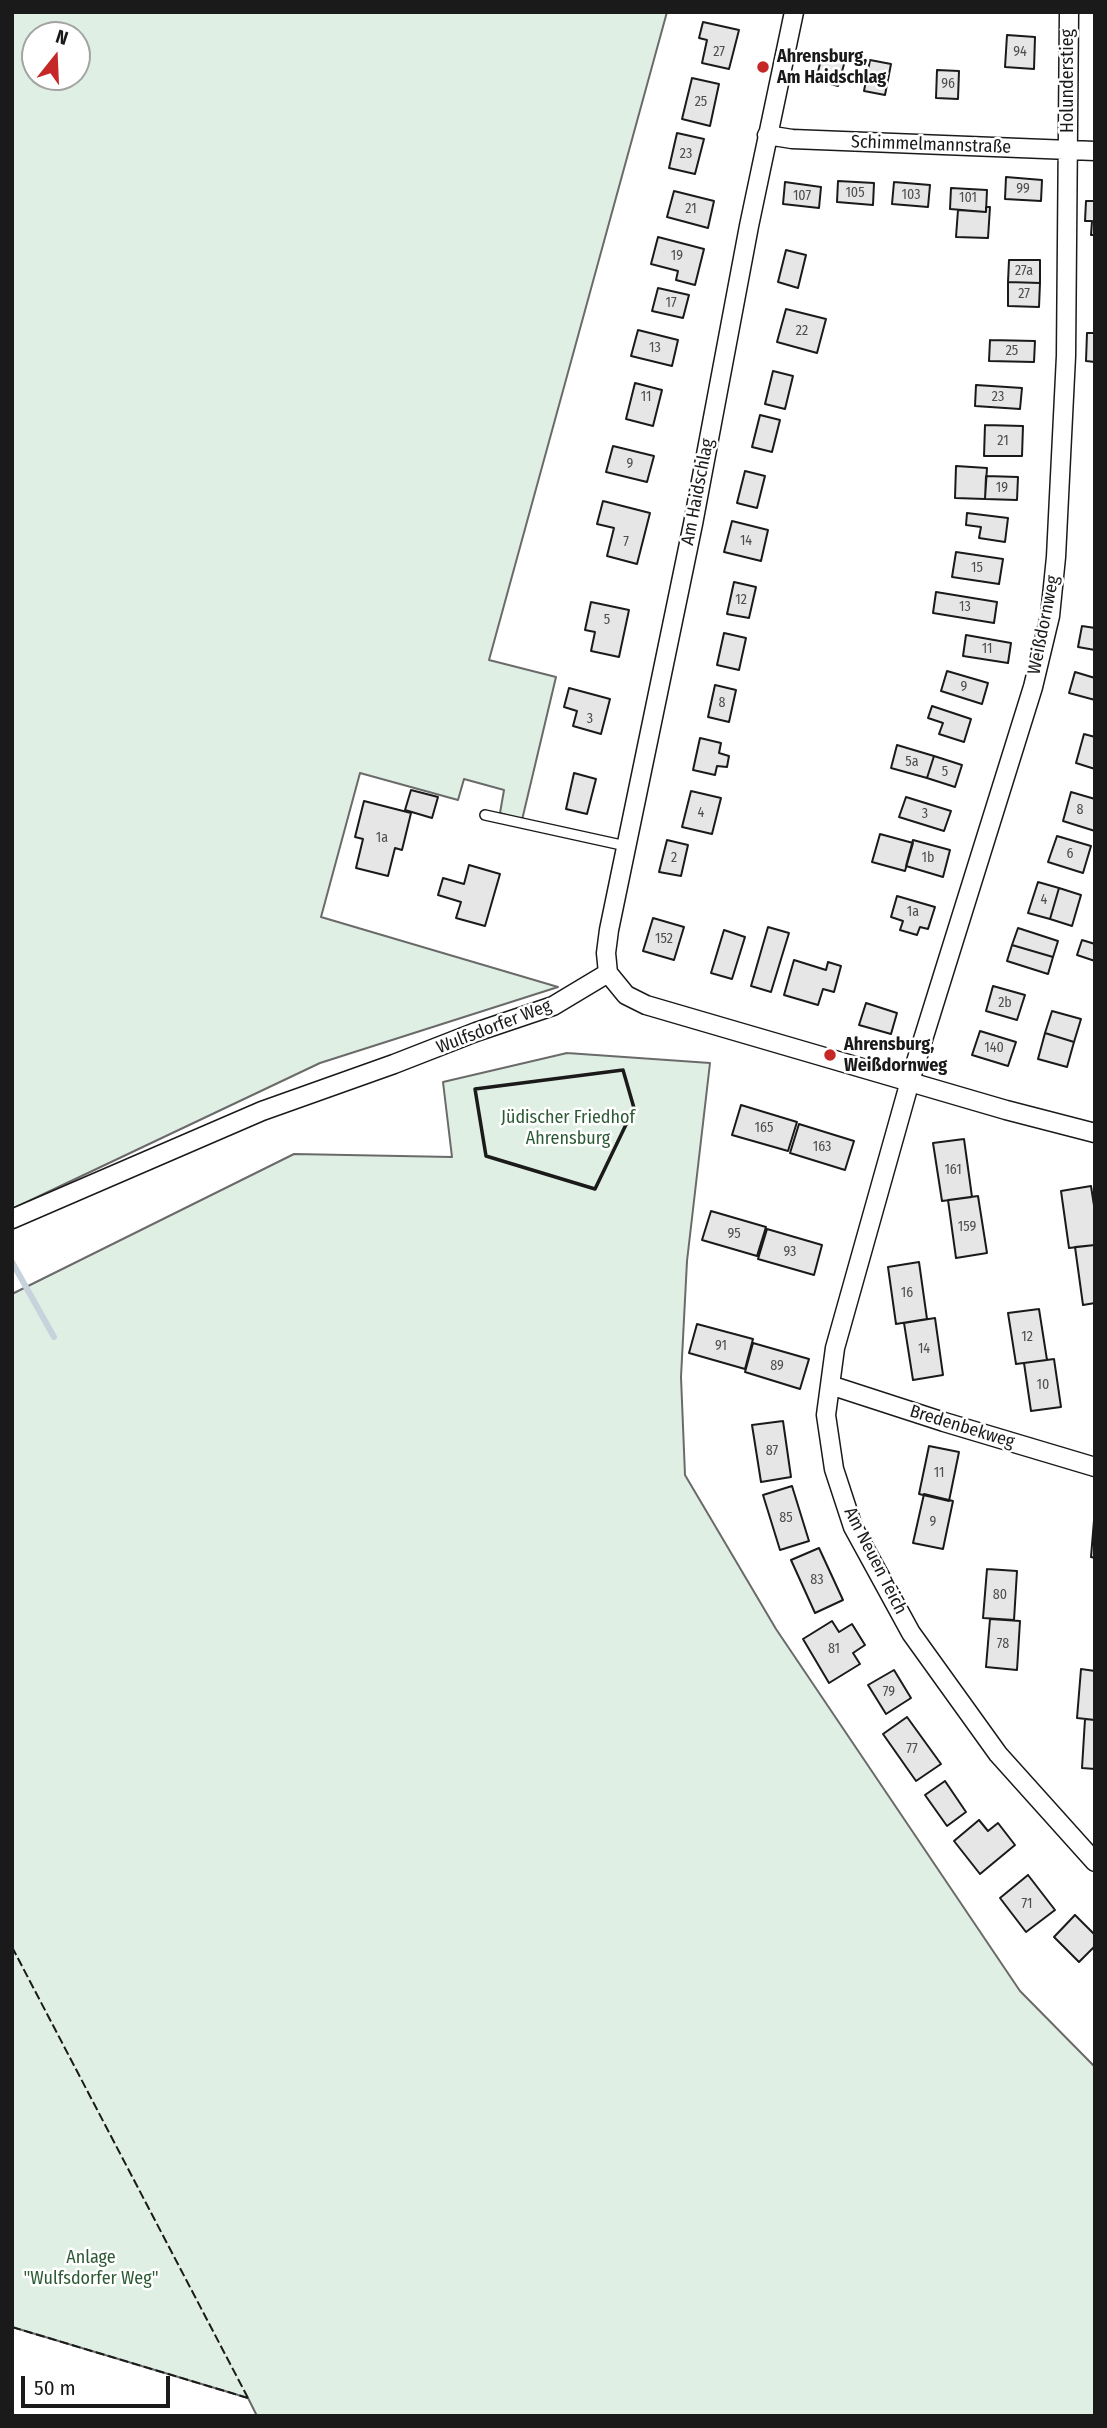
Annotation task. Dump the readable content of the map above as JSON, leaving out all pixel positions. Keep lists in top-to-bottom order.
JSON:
{
  "streets": {
    "street": [
      "Holunderstieg",
      "Schimmelmannstraße",
      "Am Haidschlag",
      "Weißdornweg",
      "Wulfsdorfer Weg",
      "Bredenbekweg",
      "Am Neuen Teich"
    ]
  },
  "crossings": [
    ["Holunderstieg", "Schimmelmannstraße"],
    ["Holunderstieg", "Weißdornweg"],
    ["Schimmelmannstraße", "Am Haidschlag"],
    ["Schimmelmannstraße", "Weißdornweg"],
    ["Am Haidschlag", "Wulfsdorfer Weg"],
    ["Weißdornweg", "Am Neuen Teich"],
    ["Bredenbekweg", "Am Neuen Teich"]
  ],
  "parks": ["Jüdischer Friedhof Ahrensburg", "Anlage \"Wulfsdorfer Weg\""],
  "places": ["Ahrensburg, Am Haidschlag", "Ahrensburg, Weißdornweg"],
  "house_numbers": [
    "27",
    "94",
    "96",
    "25",
    "23",
    "99",
    "105",
    "103",
    "107",
    "101",
    "21",
    "19",
    "27a",
    "27",
    "17",
    "22",
    "13",
    "25",
    "11",
    "23",
    "21",
    "9",
    "19",
    "14",
    "7",
    "15",
    "12",
    "13",
    "5",
    "11",
    "9",
    "8",
    "3",
    "5a",
    "5",
    "8",
    "4",
    "3",
    "1a",
    "6",
    "2",
    "1b",
    "4",
    "1a",
    "152",
    "2b",
    "140",
    "165",
    "163",
    "161",
    "159",
    "95",
    "93",
    "16",
    "12",
    "91",
    "14",
    "89",
    "10",
    "87",
    "11",
    "85",
    "9",
    "83",
    "80",
    "78",
    "81",
    "79",
    "77",
    "71"
  ],
  "scale_bar": "50 m",
  "north": "top"
}
